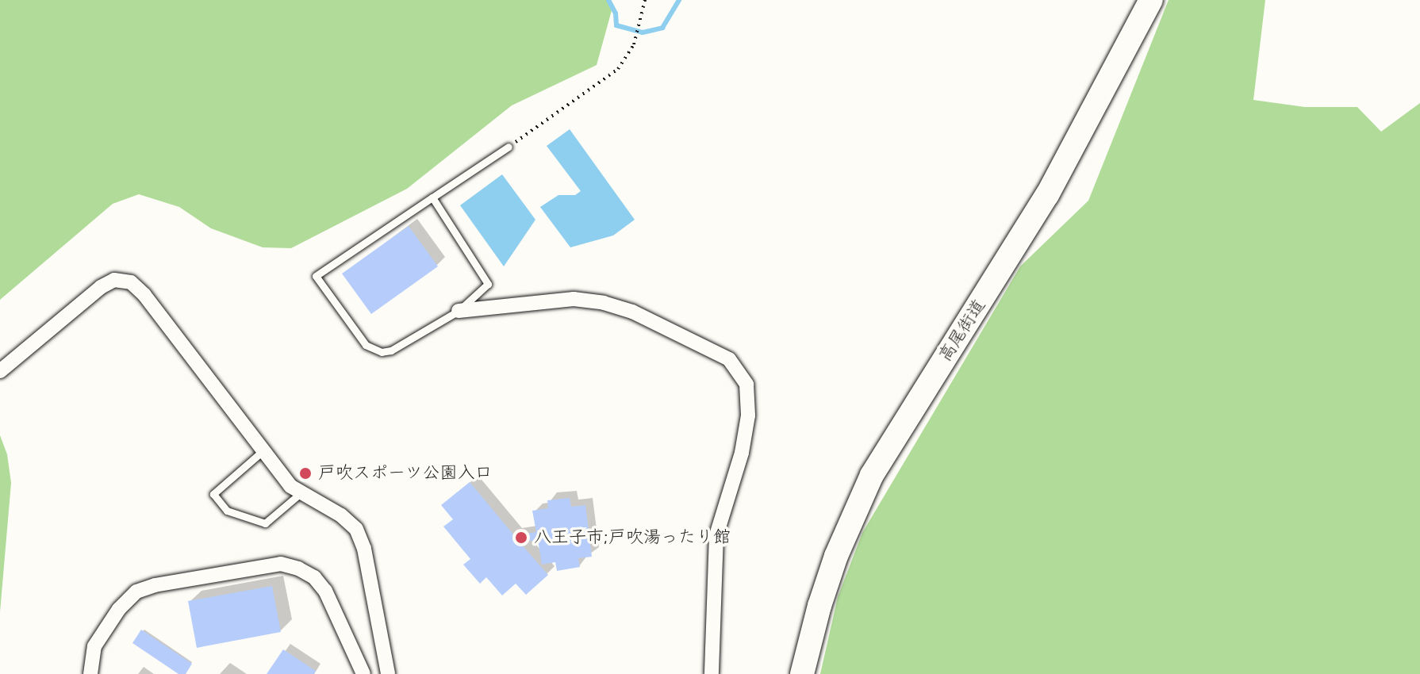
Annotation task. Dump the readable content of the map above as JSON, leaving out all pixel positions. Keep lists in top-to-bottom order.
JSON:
{
  "streets": {
    "main road": ["高尾街道"]
  },
  "places": ["戸吹スポーツ公園入口", "八王子市;戸吹湯ったり館"]
}
